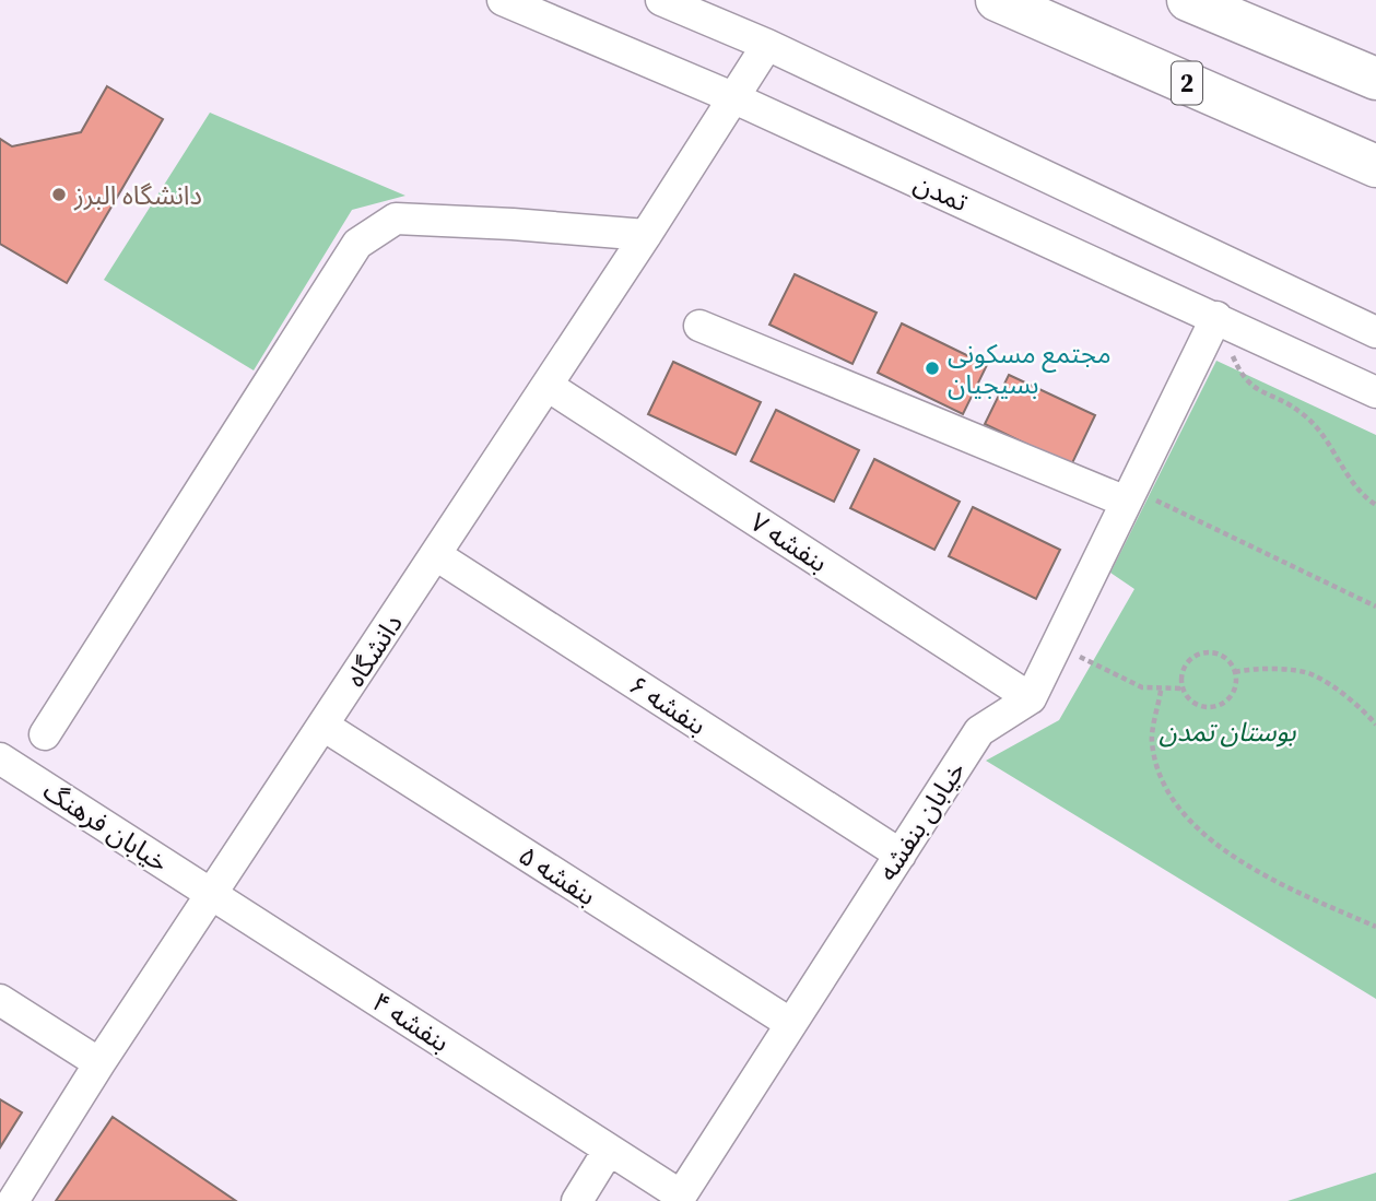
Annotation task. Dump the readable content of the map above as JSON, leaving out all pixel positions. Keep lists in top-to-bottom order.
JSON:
{
  "streets": {
    "highway": ["2"],
    "street": [
      "تمدن",
      "بنفشه ۷",
      "دانشگاه",
      "بنفشه ۶",
      "خیابان بنفشه",
      "خیابان فرهنگ",
      "بنفشه ۵",
      "بنفشه ۴"
    ]
  },
  "crossings": [
    ["تمدن", "دانشگاه"],
    ["بنفشه ۷", "دانشگاه"],
    ["بنفشه ۷", "خیابان بنفشه"],
    ["دانشگاه", "بنفشه ۶"],
    ["دانشگاه", "خیابان فرهنگ"],
    ["دانشگاه", "بنفشه ۵"],
    ["دانشگاه", "بنفشه ۴"],
    ["بنفشه ۶", "خیابان بنفشه"],
    ["خیابان بنفشه", "بنفشه ۵"],
    ["خیابان بنفشه", "بنفشه ۴"],
    ["خیابان فرهنگ", "بنفشه ۴"]
  ],
  "parks": ["بوستان تمدن"],
  "places": ["دانشگاه البرز", "مجتمع مسکونی بسیجیان"]
}
